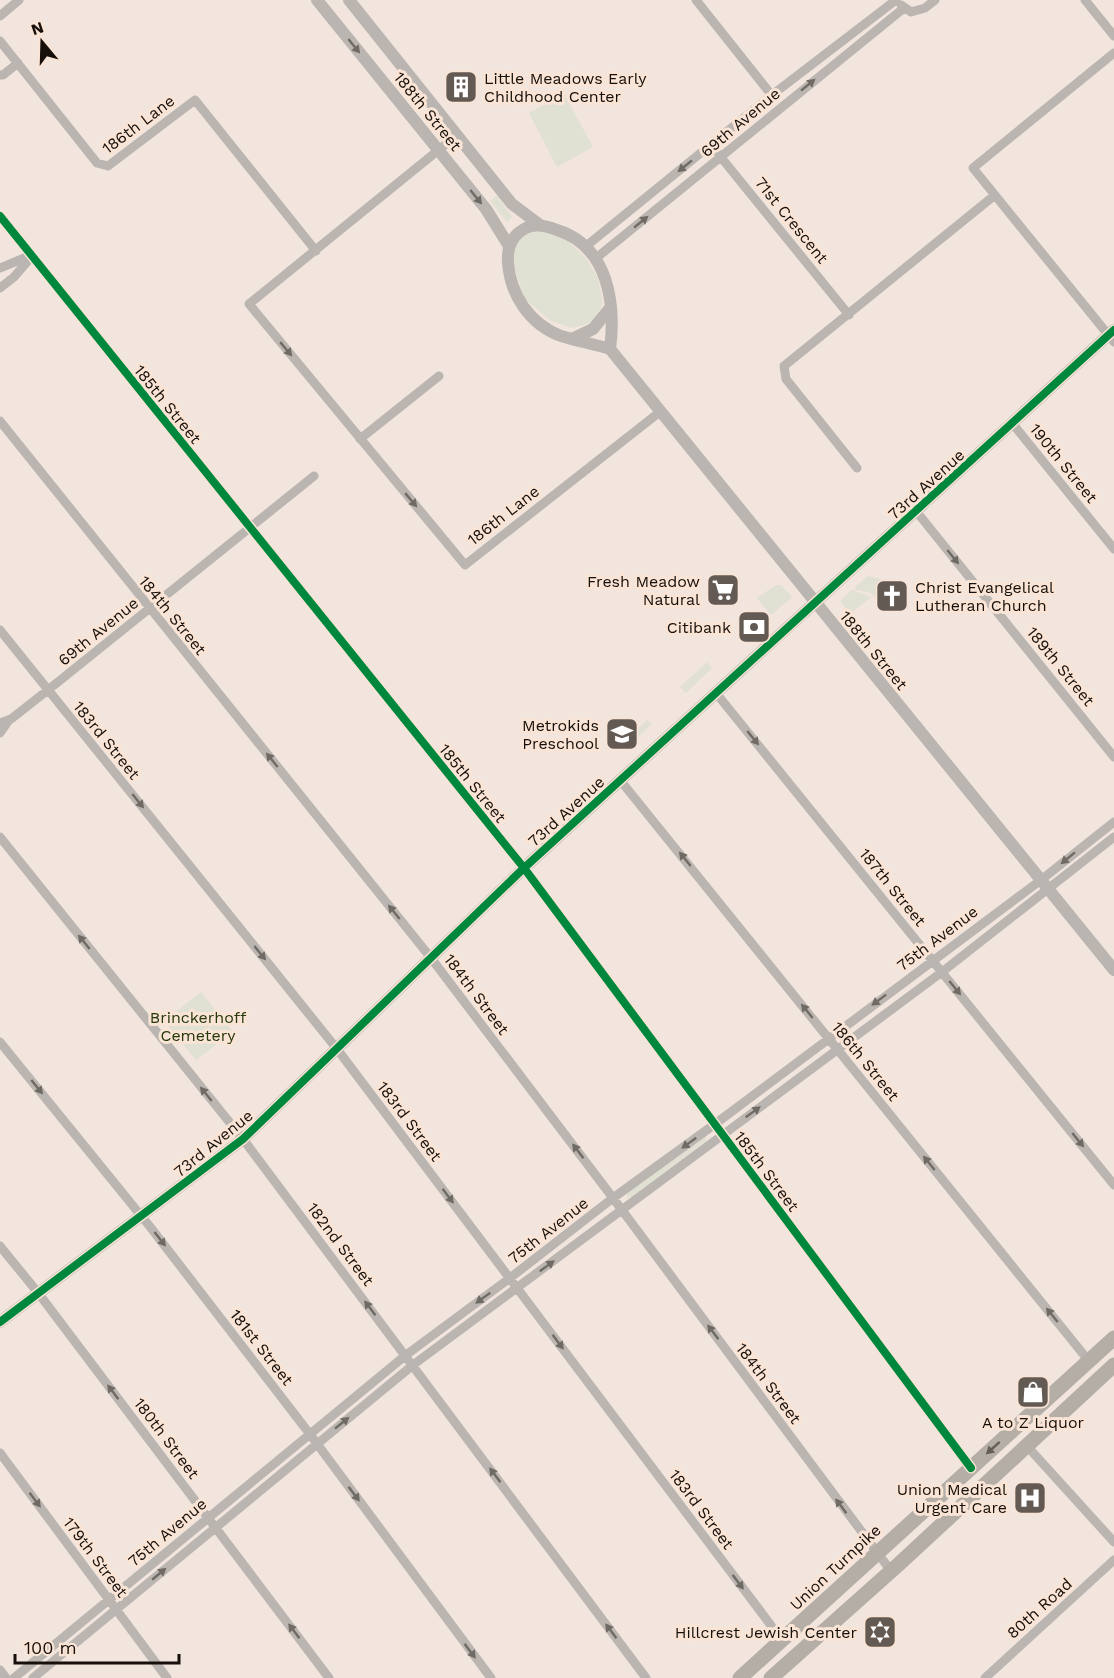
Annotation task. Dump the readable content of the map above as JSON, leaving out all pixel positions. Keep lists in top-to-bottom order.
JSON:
{
  "streets": {
    "main road": ["Union Turnpike"],
    "street": [
      "188th Street",
      "69th Avenue",
      "186th Lane",
      "71st Crescent",
      "185th Street",
      "190th Street",
      "73rd Avenue",
      "184th Street",
      "189th Street",
      "183rd Street",
      "187th Street",
      "75th Avenue",
      "186th Street",
      "182nd Street",
      "181st Street",
      "180th Street",
      "179th Street",
      "80th Road"
    ]
  },
  "crossings": [
    ["188th Street", "69th Avenue"],
    ["188th Street", "186th Lane"],
    ["188th Street", "73rd Avenue"],
    ["188th Street", "75th Avenue"],
    ["69th Avenue", "71st Crescent"],
    ["69th Avenue", "185th Street"],
    ["69th Avenue", "184th Street"],
    ["69th Avenue", "183rd Street"],
    ["185th Street", "73rd Avenue"],
    ["185th Street", "75th Avenue"],
    ["185th Street", "Union Turnpike"],
    ["190th Street", "73rd Avenue"],
    ["73rd Avenue", "184th Street"],
    ["73rd Avenue", "189th Street"],
    ["73rd Avenue", "183rd Street"],
    ["73rd Avenue", "187th Street"],
    ["73rd Avenue", "186th Street"],
    ["73rd Avenue", "182nd Street"],
    ["73rd Avenue", "181st Street"],
    ["73rd Avenue", "180th Street"],
    ["184th Street", "75th Avenue"],
    ["184th Street", "Union Turnpike"],
    ["183rd Street", "75th Avenue"],
    ["183rd Street", "Union Turnpike"],
    ["187th Street", "75th Avenue"],
    ["75th Avenue", "186th Street"],
    ["75th Avenue", "182nd Street"],
    ["75th Avenue", "181st Street"],
    ["75th Avenue", "180th Street"],
    ["75th Avenue", "179th Street"],
    ["186th Street", "Union Turnpike"]
  ],
  "one_way": [
    "184th Street",
    "189th Street",
    "183rd Street",
    "187th Street",
    "186th Street",
    "182nd Street",
    "181st Street",
    "180th Street",
    "179th Street"
  ],
  "parks": ["Brinckerhoff Cemetery"],
  "places": {
    "building": ["Little Meadows Early Childhood Center"],
    "supermarket": ["Fresh Meadow Natural"],
    "church": ["Christ Evangelical Lutheran Church"],
    "bank": ["Citibank"],
    "school or university": ["Metrokids Preschool"],
    "shop": ["A to Z Liquor"],
    "hospital": ["Union Medical Urgent Care"],
    "synagogue": ["Hillcrest Jewish Center"]
  },
  "scale_bar": "100 m",
  "north": "top"
}
